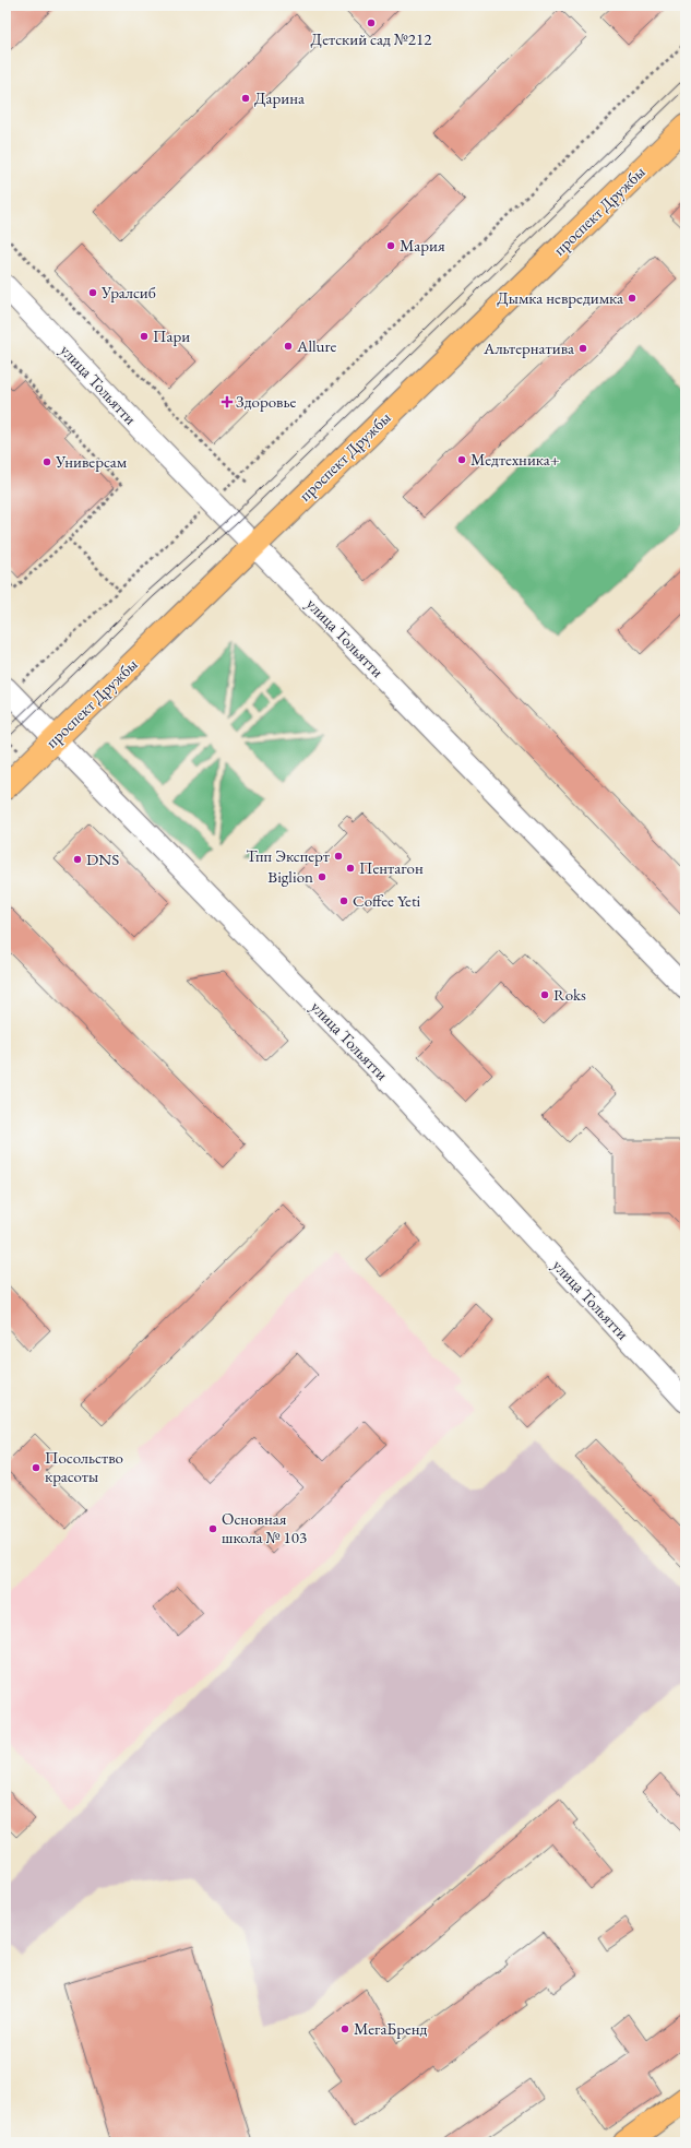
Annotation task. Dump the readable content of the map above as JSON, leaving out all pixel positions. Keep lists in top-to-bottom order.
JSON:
{
  "streets": {
    "main road": ["проспект Дружбы"],
    "street": ["улица Тольятти"]
  },
  "crossings": [
    ["проспект Дружбы", "улица Тольятти"]
  ],
  "places": {
    "other": [
      "Детский сад №212",
      "Дарина",
      "Мария",
      "Уралсиб",
      "Дымка невредимка",
      "Пари",
      "Allure",
      "Альтернатива",
      "Медтехника+",
      "Универсам",
      "Тпп Эксперт",
      "DNS",
      "Пентагон",
      "Biglion",
      "Coffee Yeti",
      "Roks",
      "Посольство красоты",
      "Основная школа № 103",
      "МегаБренд"
    ],
    "health": ["Здоровье"]
  }
}
